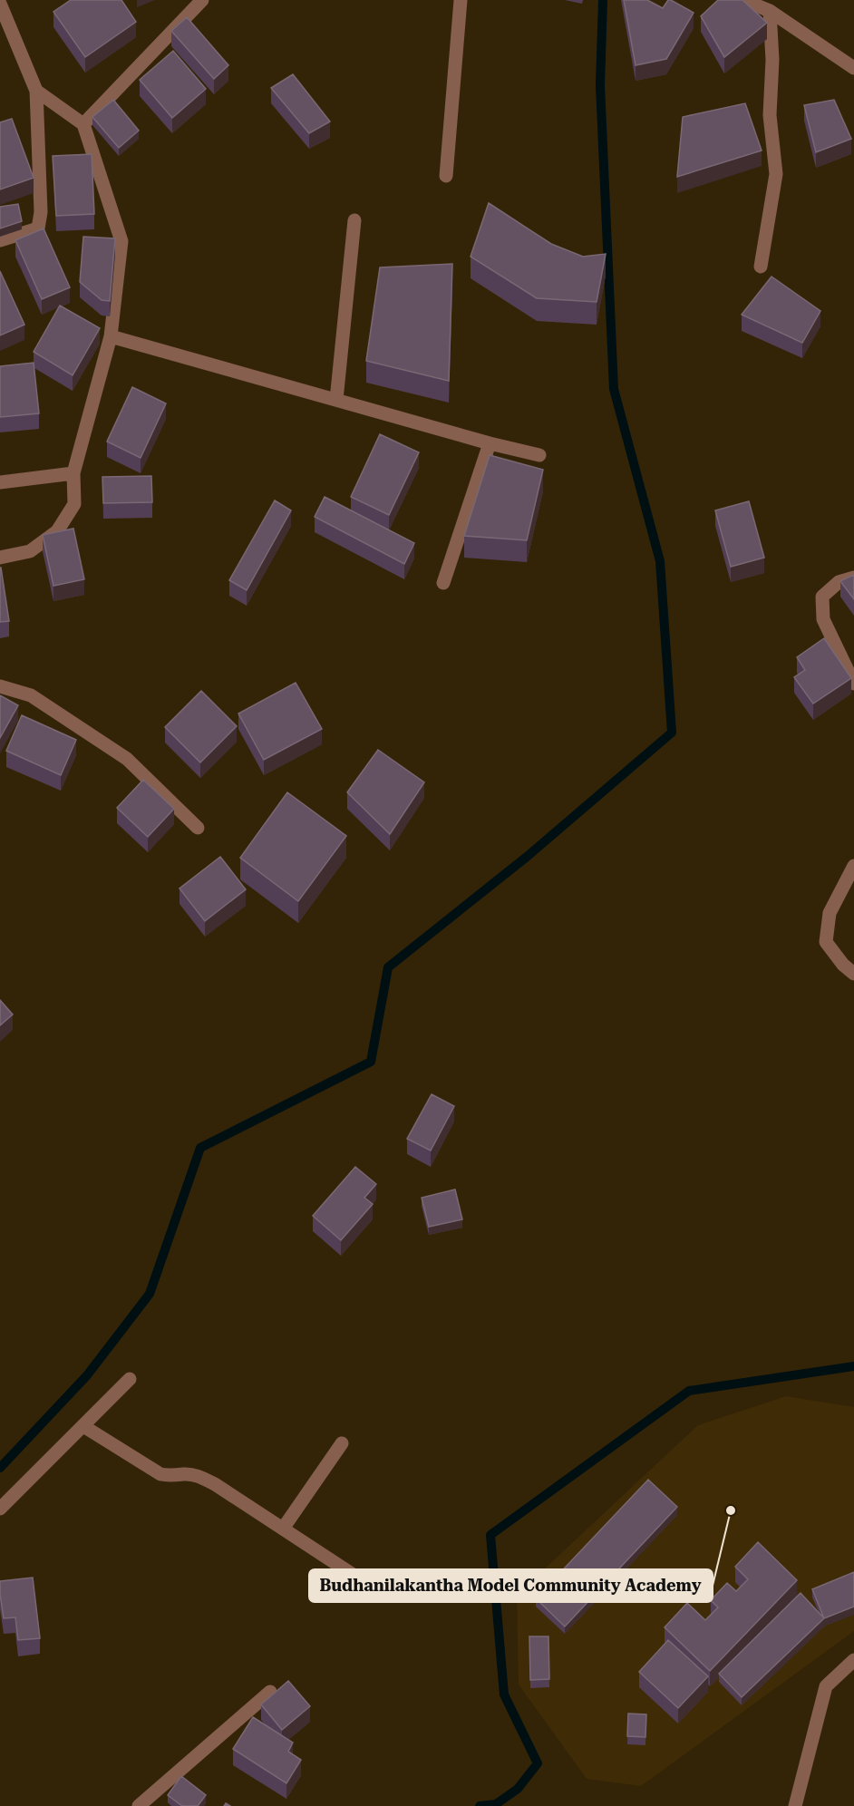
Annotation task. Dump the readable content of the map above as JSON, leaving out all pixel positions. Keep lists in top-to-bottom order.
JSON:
{
  "places": ["Budhanilakantha Model Community Academy"]
}
